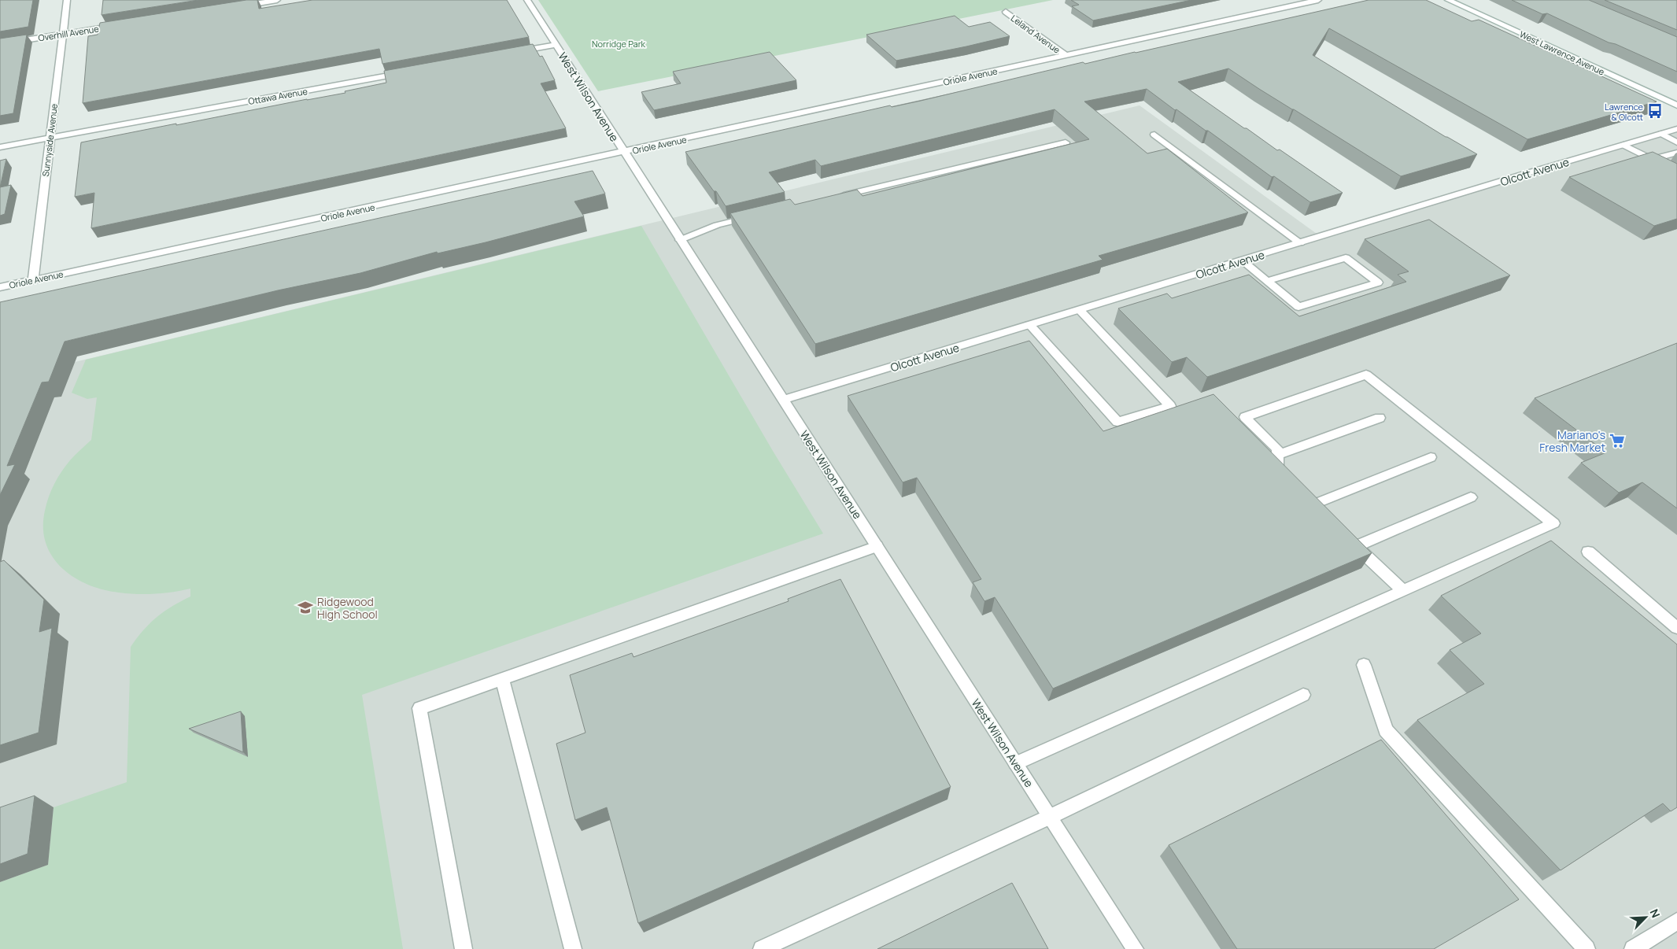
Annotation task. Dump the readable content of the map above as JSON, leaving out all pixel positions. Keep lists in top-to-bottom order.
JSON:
{
  "streets": {
    "street": [
      "Overhill Avenue",
      "Leland Avenue",
      "West Lawrence Avenue",
      "Oriole Avenue",
      "Ottawa Avenue",
      "West Wilson Avenue",
      "Sunnyside Avenue",
      "Olcott Avenue"
    ]
  },
  "crossings": [
    ["Overhill Avenue", "Sunnyside Avenue"],
    ["Leland Avenue", "Oriole Avenue"],
    ["Oriole Avenue", "West Wilson Avenue"],
    ["Oriole Avenue", "Sunnyside Avenue"],
    ["Ottawa Avenue", "Sunnyside Avenue"],
    ["West Wilson Avenue", "Olcott Avenue"]
  ],
  "parks": ["Norridge Park"],
  "places": {
    "bus stop": ["Lawrence & Olcott"],
    "supermarket": ["Mariano's Fresh Market"],
    "school or university": ["Ridgewood High School"]
  },
  "north": "top right"
}
